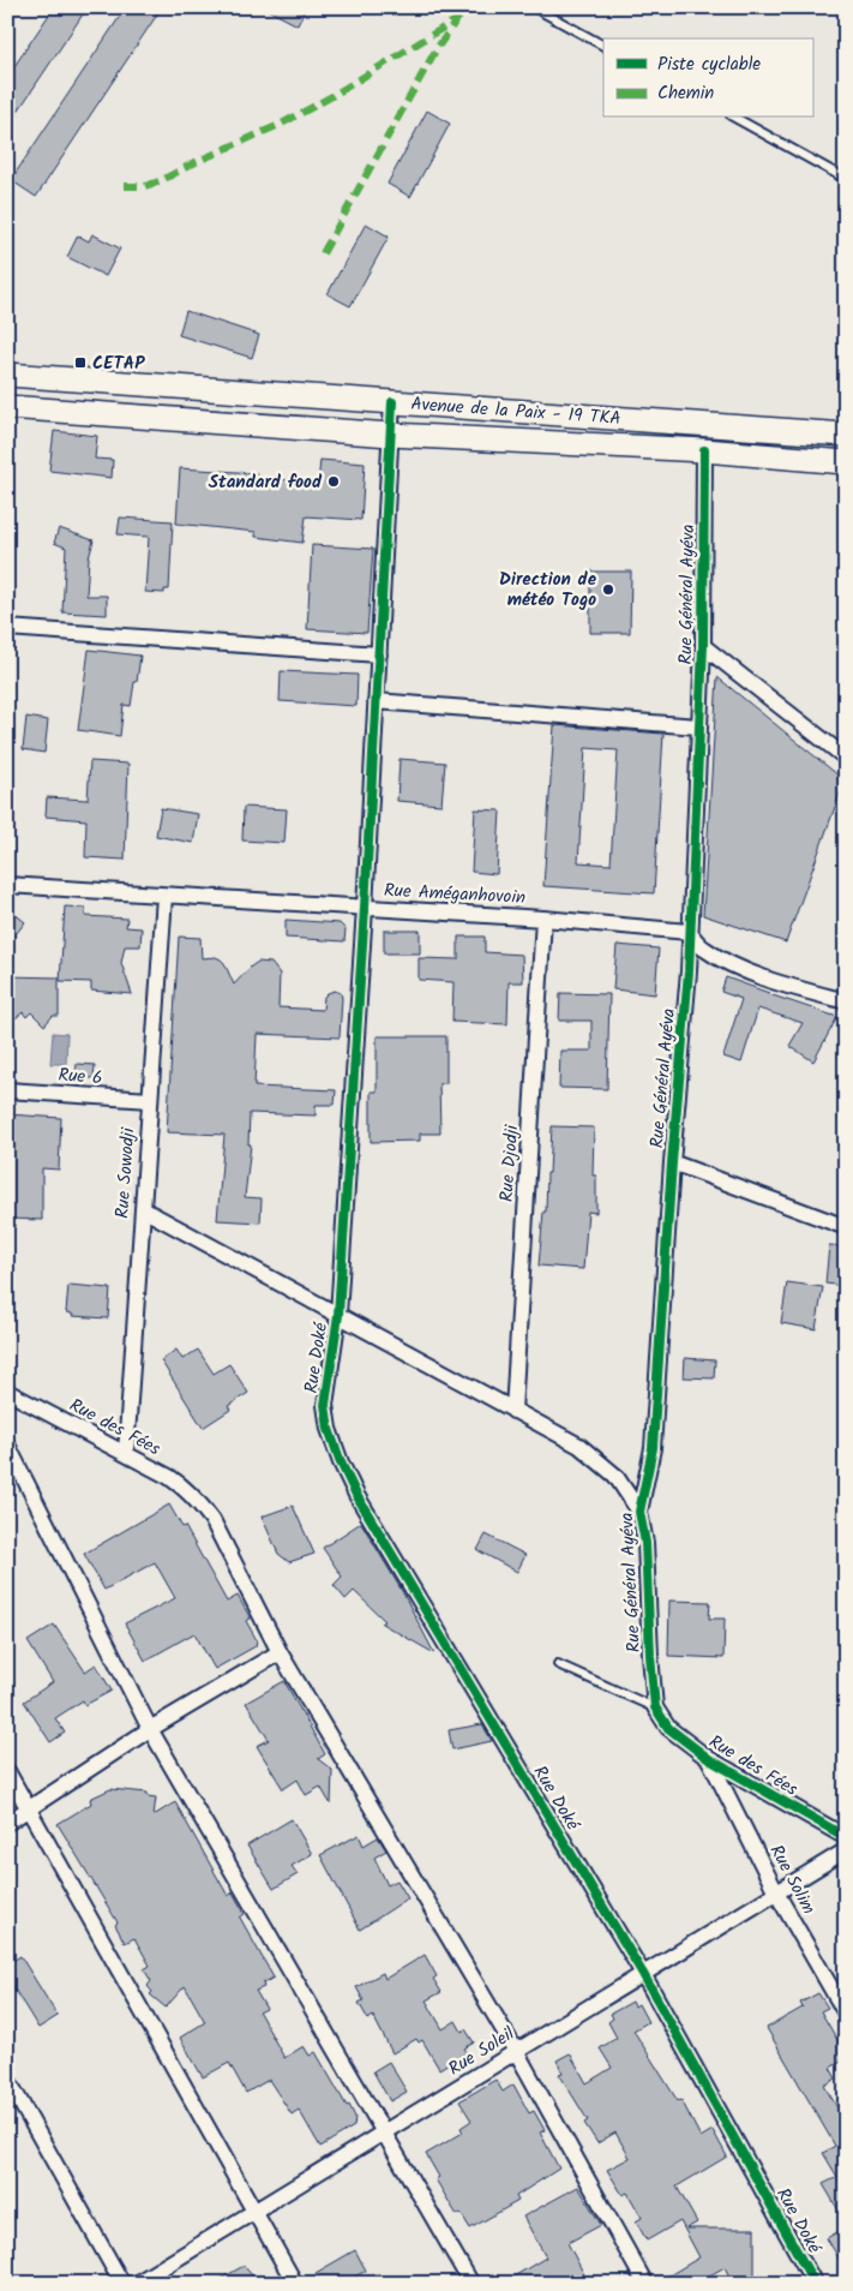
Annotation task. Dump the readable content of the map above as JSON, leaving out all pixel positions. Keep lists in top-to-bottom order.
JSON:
{
  "streets": {
    "main road": ["Avenue de la Paix - 19 TKA"],
    "street": [
      "Rue Général Ayéva",
      "Rue Améganhovoin",
      "Rue 6",
      "Rue Djodji",
      "Rue Sowodji",
      "Rue Doké",
      "Rue des Fées",
      "Rue Solim",
      "Rue Soleil"
    ]
  },
  "crossings": [
    ["Avenue de la Paix - 19 TKA", "Rue Général Ayéva"],
    ["Avenue de la Paix - 19 TKA", "Rue Doké"],
    ["Rue Général Ayéva", "Rue Améganhovoin"],
    ["Rue Général Ayéva", "Rue des Fées"],
    ["Rue Améganhovoin", "Rue Djodji"],
    ["Rue Améganhovoin", "Rue Sowodji"],
    ["Rue Améganhovoin", "Rue Doké"],
    ["Rue 6", "Rue Sowodji"],
    ["Rue Sowodji", "Rue des Fées"],
    ["Rue Doké", "Rue Soleil"],
    ["Rue des Fées", "Rue Solim"],
    ["Rue des Fées", "Rue Soleil"],
    ["Rue Solim", "Rue Soleil"]
  ],
  "places": {
    "transit": ["CETAP"],
    "other": ["Standard food", "Direction de météo Togo"]
  },
  "legend": ["Piste cyclable", "Chemin"]
}
